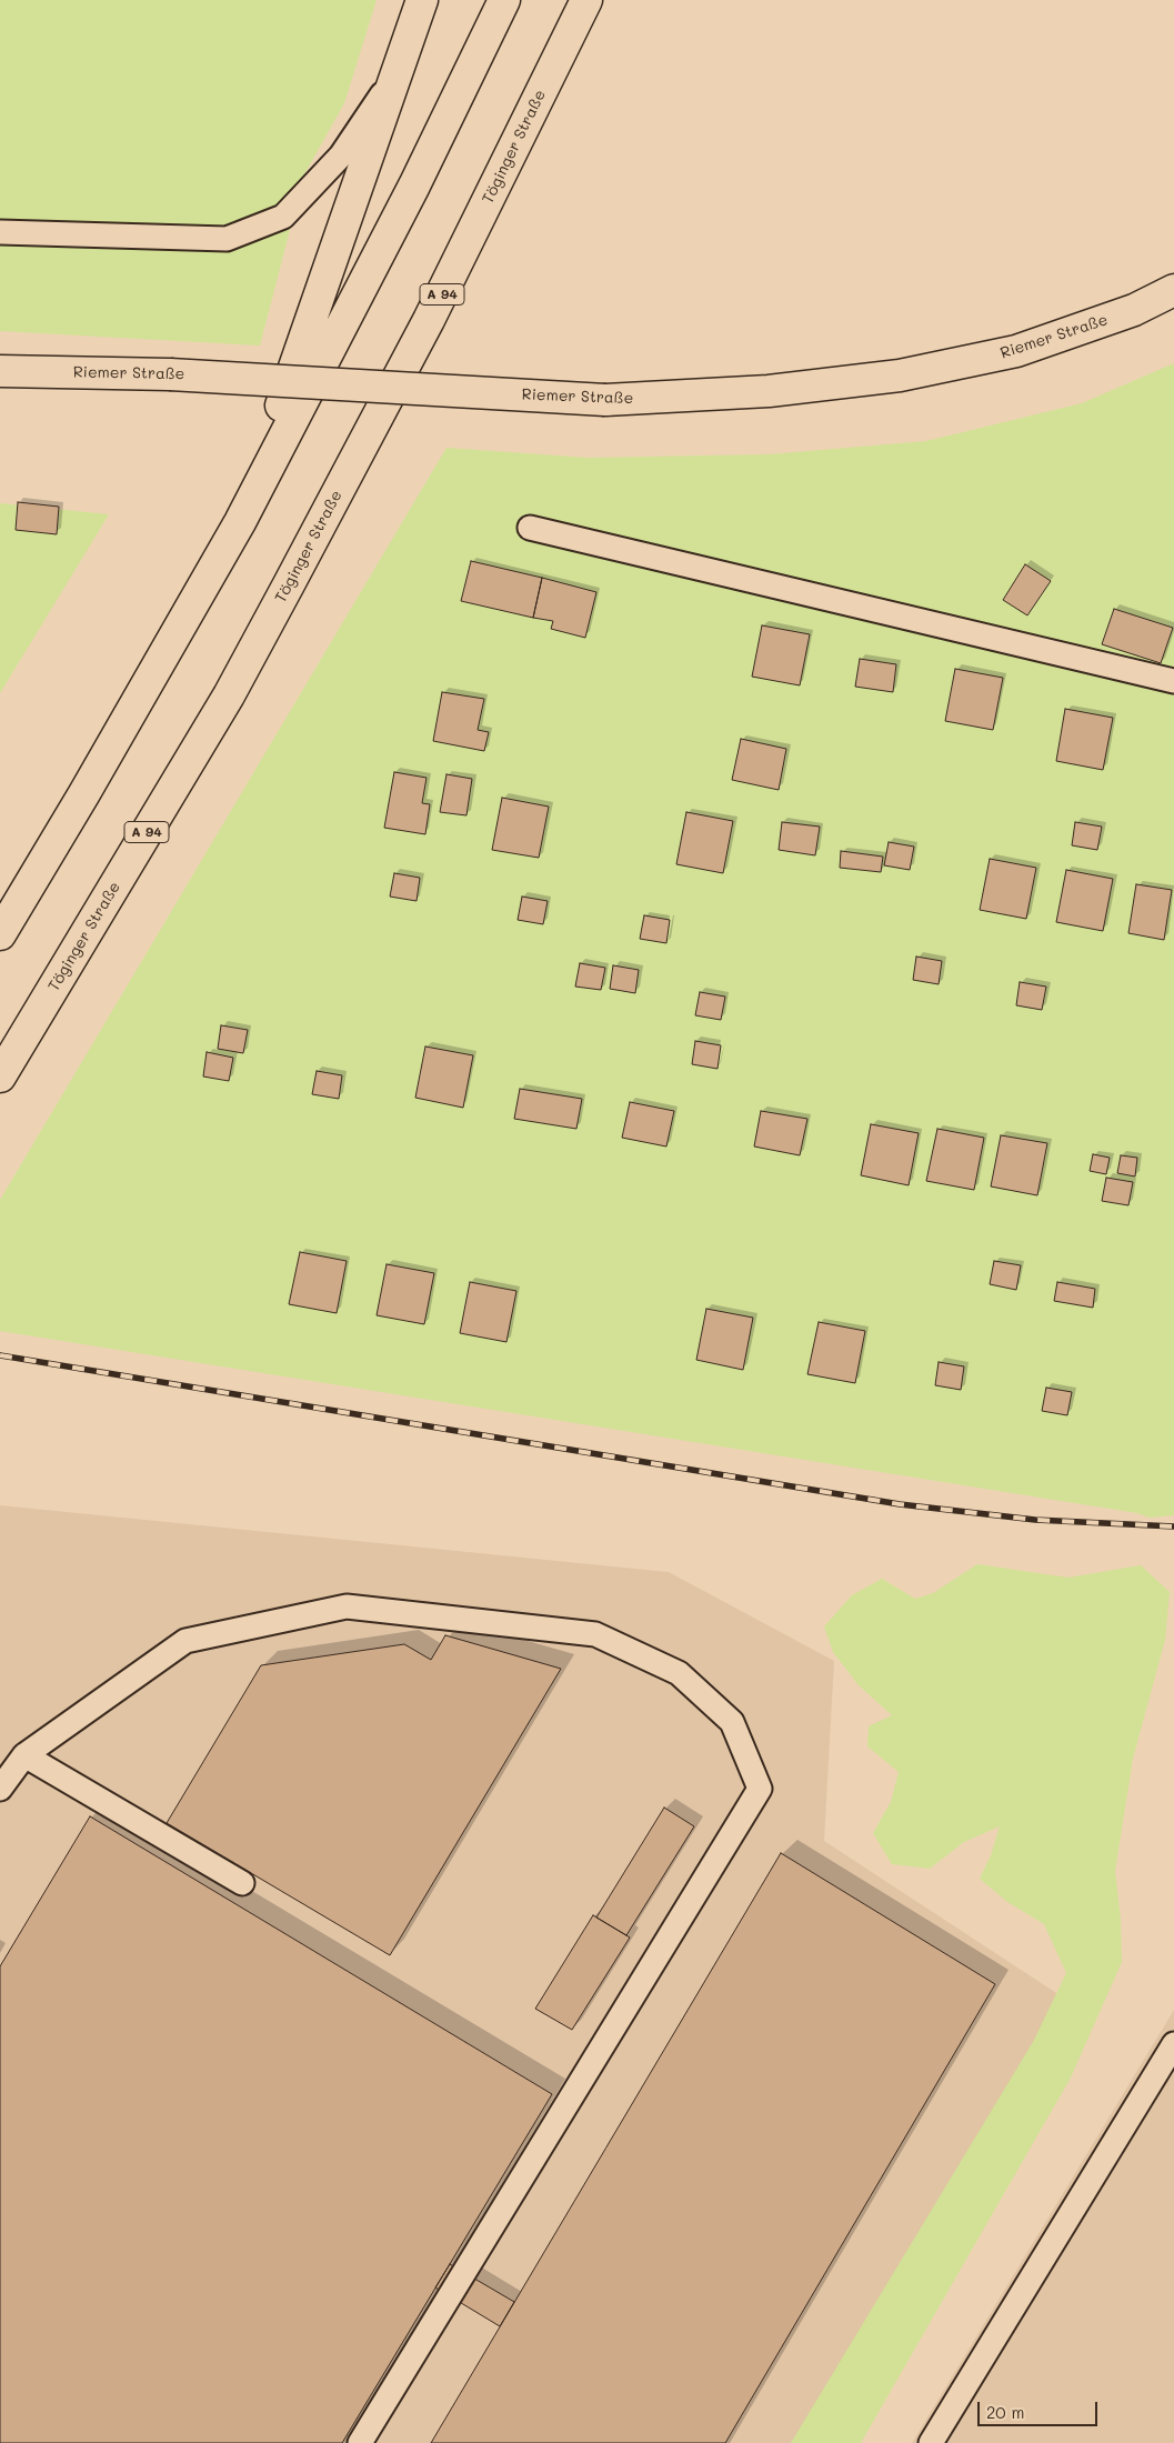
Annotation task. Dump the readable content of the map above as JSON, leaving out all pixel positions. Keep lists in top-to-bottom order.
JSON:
{
  "streets": {
    "main road": ["Töginger Straße", "A 94", "Riemer Straße"]
  },
  "scale_bar": "20 m"
}
